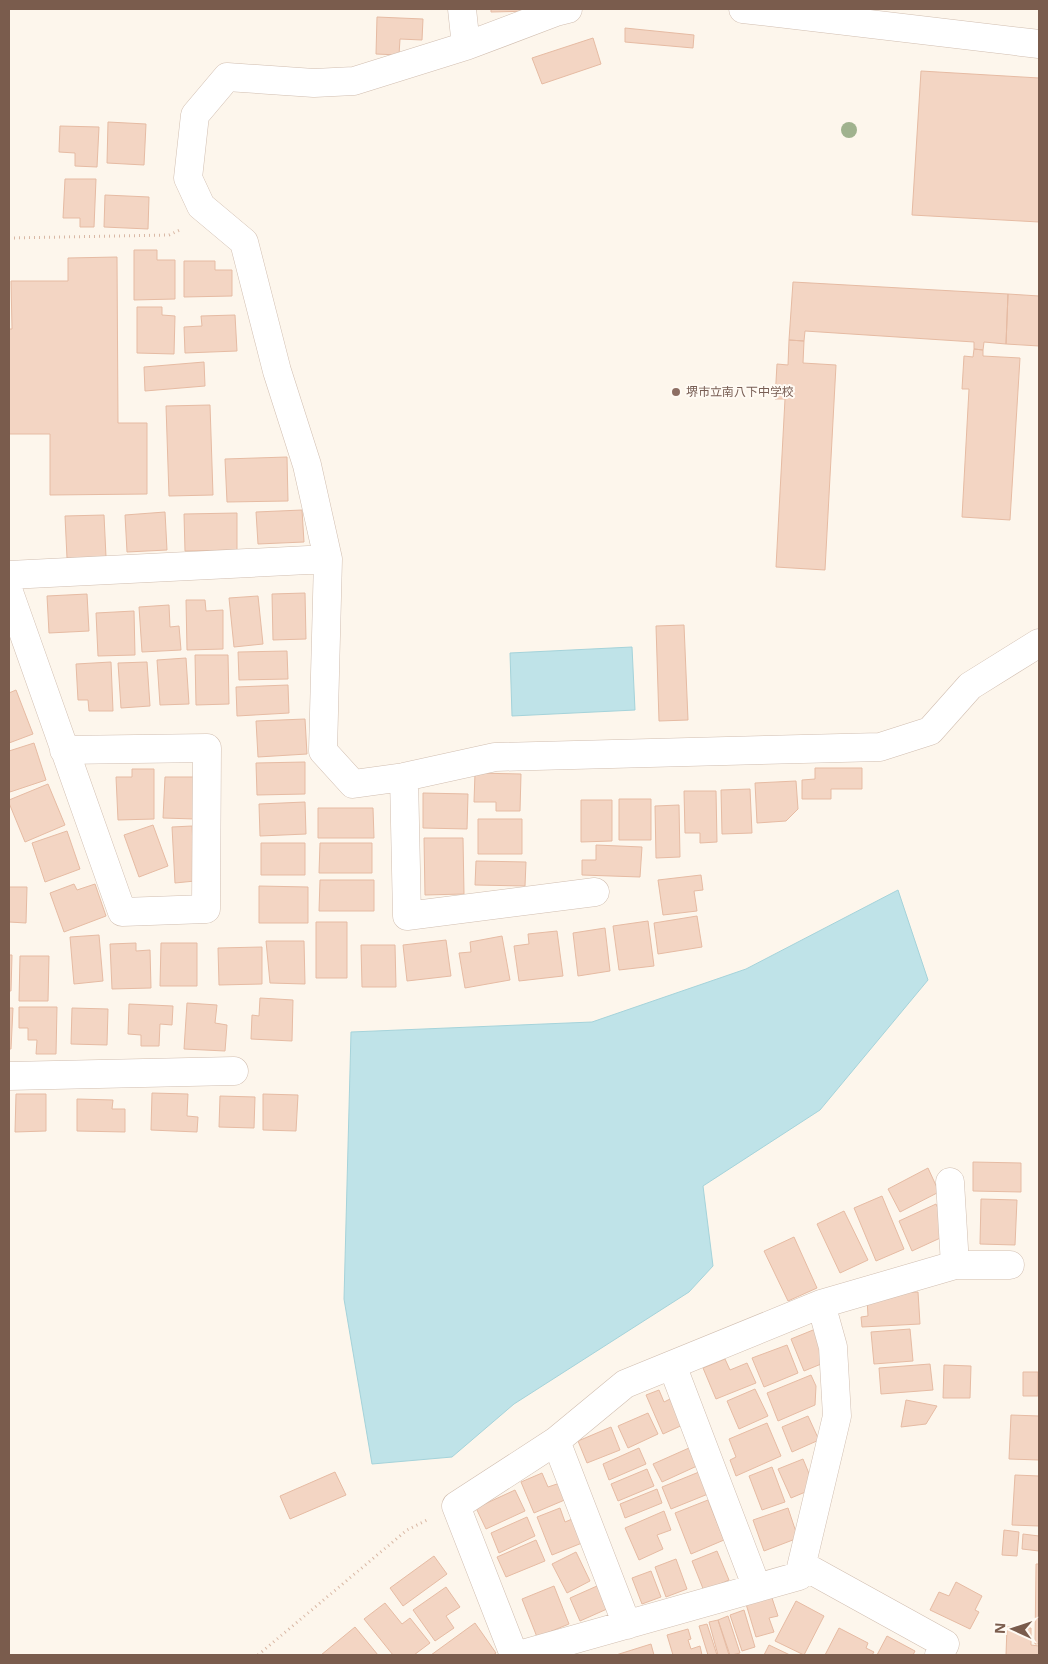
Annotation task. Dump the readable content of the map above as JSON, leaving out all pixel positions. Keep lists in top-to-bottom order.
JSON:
{
  "places": ["堺市立南八下中学校"],
  "north": "left"
}
